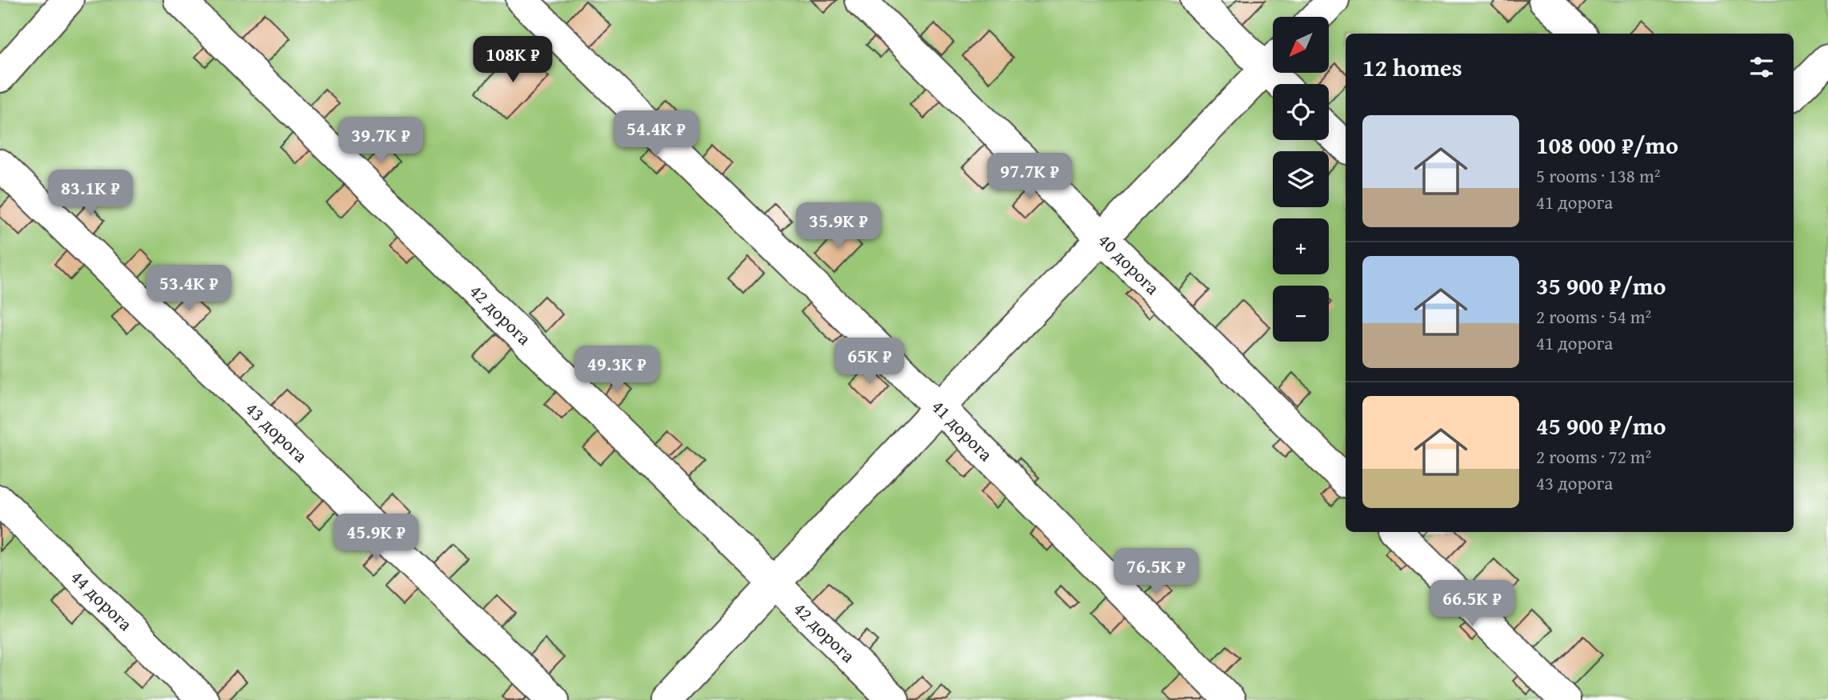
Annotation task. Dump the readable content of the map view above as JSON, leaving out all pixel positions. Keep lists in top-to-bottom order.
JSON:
{
  "streets": {
    "street": [
      "40 дорога",
      "42 дорога",
      "41 дорога",
      "43 дорога",
      "44 дорога"
    ]
  },
  "north": "bottom left",
  "page": {
    "map_buttons": ["+", "−"],
    "heading": "12 homes",
    "price": [
      "108K ₽",
      "54.4K ₽",
      "39.7K ₽",
      "97.7K ₽",
      "83.1K ₽",
      "35.9K ₽",
      "53.4K ₽",
      "65K ₽",
      "49.3K ₽",
      "45.9K ₽",
      "76.5K ₽",
      "66.5K ₽"
    ],
    "list": [
      {
        "name": "108 000 ₽/mo",
        "note": "5 rooms · 138 m² · 41 дорога"
      },
      {
        "name": "35 900 ₽/mo",
        "note": "2 rooms · 54 m² · 41 дорога"
      },
      {
        "name": "45 900 ₽/mo",
        "note": "2 rooms · 72 m² · 43 дорога"
      }
    ]
  }
}
